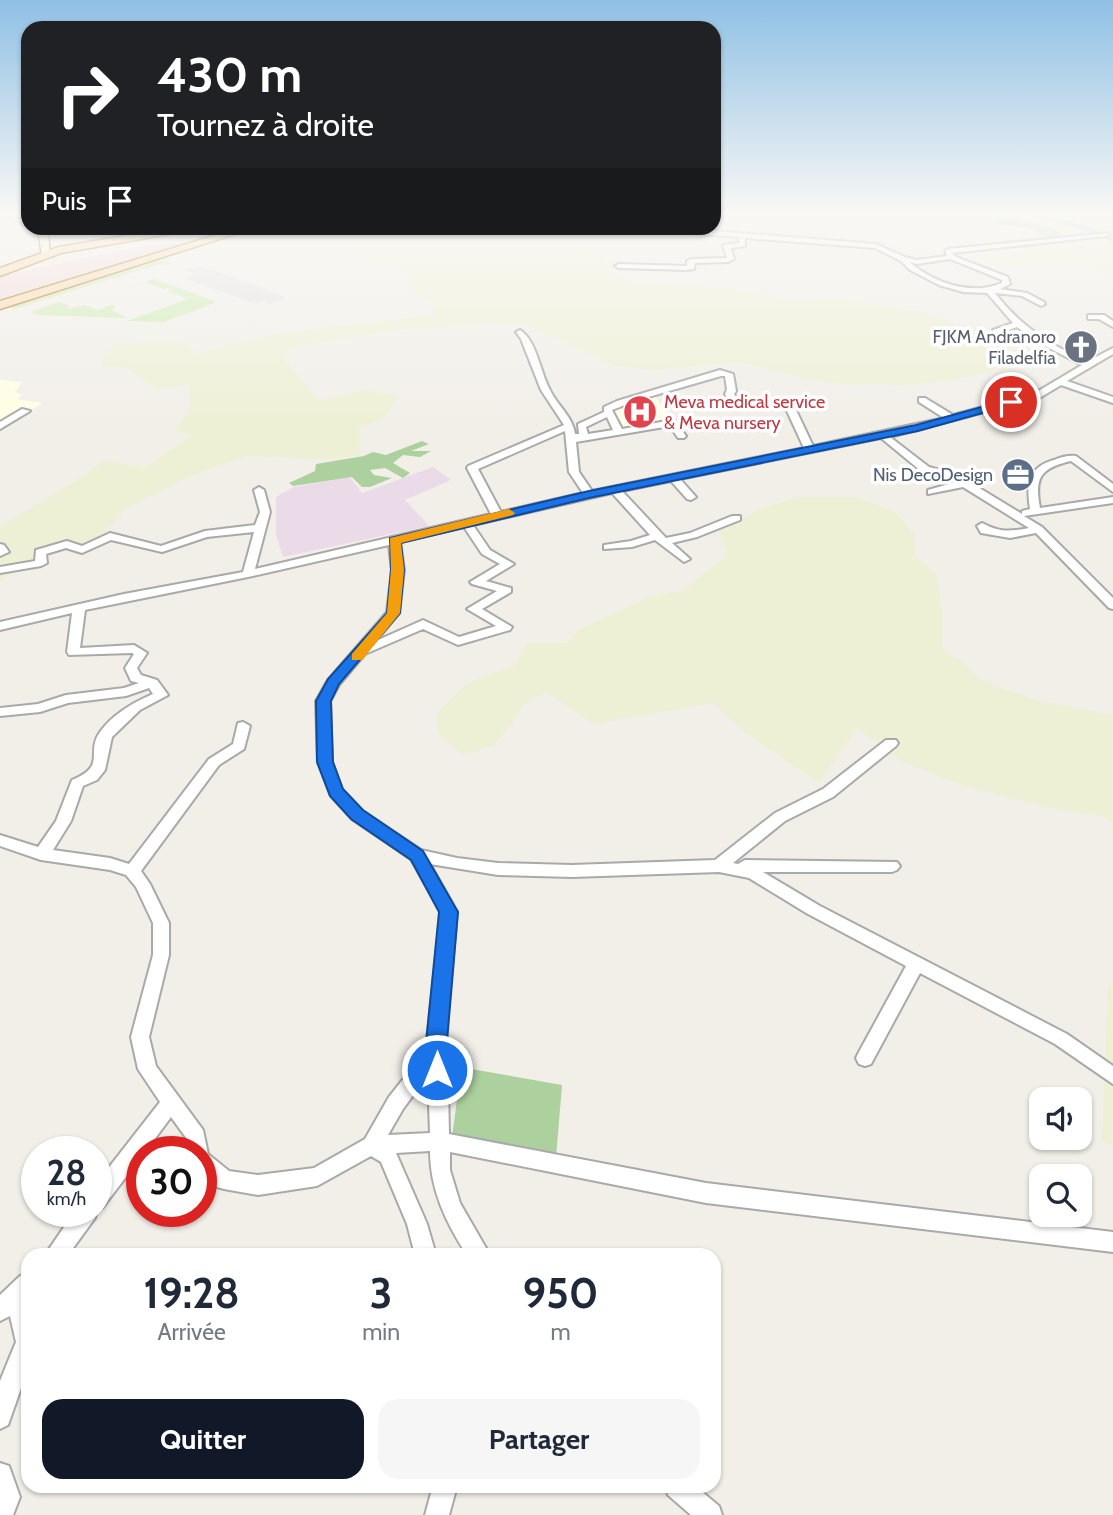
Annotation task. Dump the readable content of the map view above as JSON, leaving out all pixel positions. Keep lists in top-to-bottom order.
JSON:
{
  "places": {
    "church": ["FJKM Andranoro Filadelfia"],
    "hospital": ["Meva medical service & Meva nursery"],
    "office": ["Nis DecoDesign"]
  },
  "page": {
    "turn": ["430 m", "Tournez à droite"],
    "then": "Puis",
    "speed": "28 km/h",
    "limit": "30",
    "eta": [
      "19:28",
      "Arrivée",
      "3",
      "min",
      "950",
      "m"
    ],
    "buttons": ["Quitter", "Partager"]
  }
}
